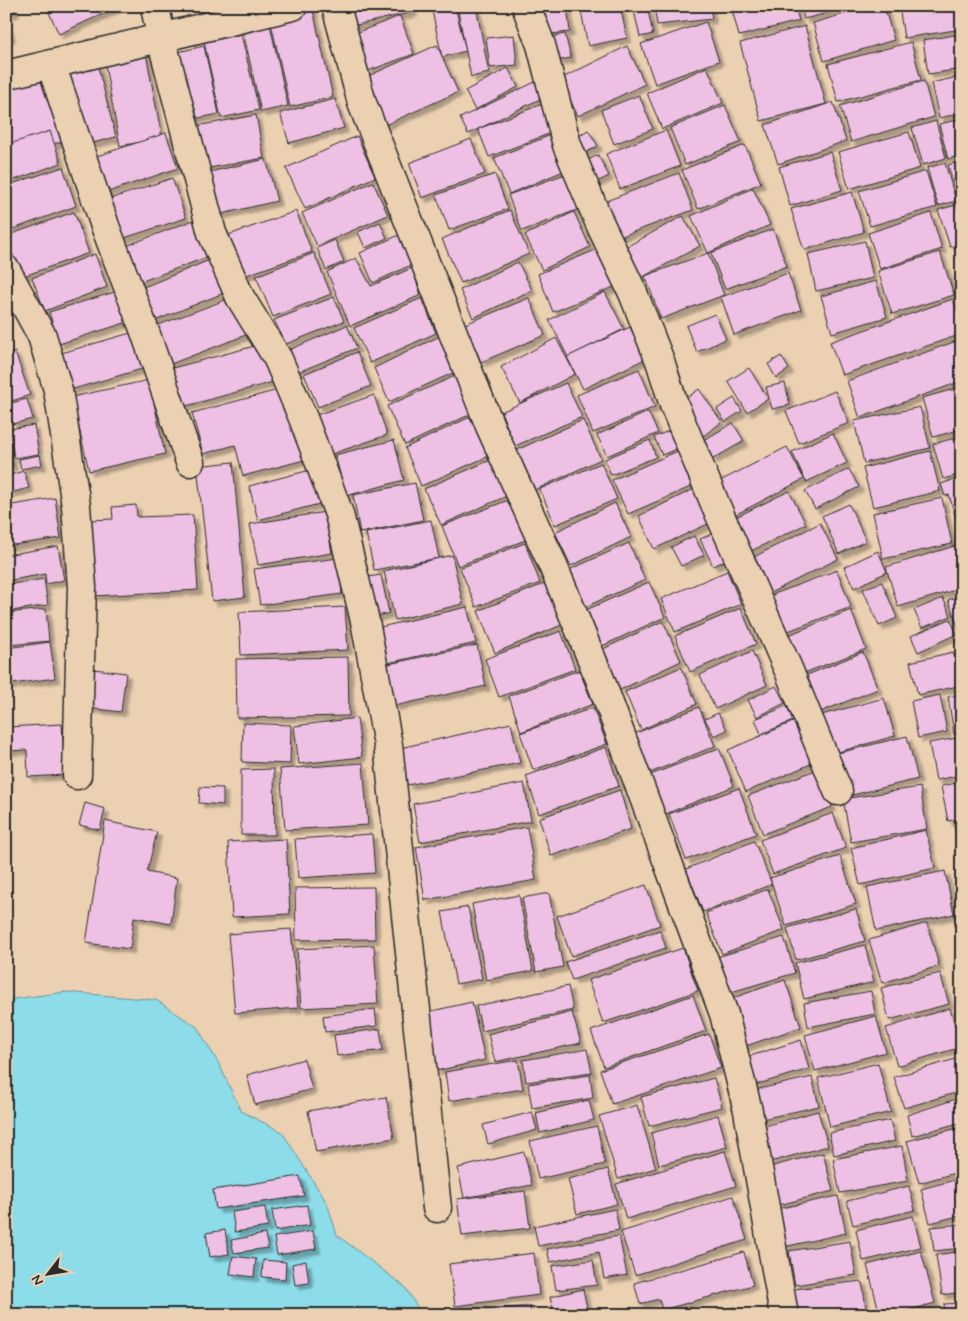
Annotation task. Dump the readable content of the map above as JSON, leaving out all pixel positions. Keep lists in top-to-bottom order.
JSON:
{
  "north": "bottom left"
}
